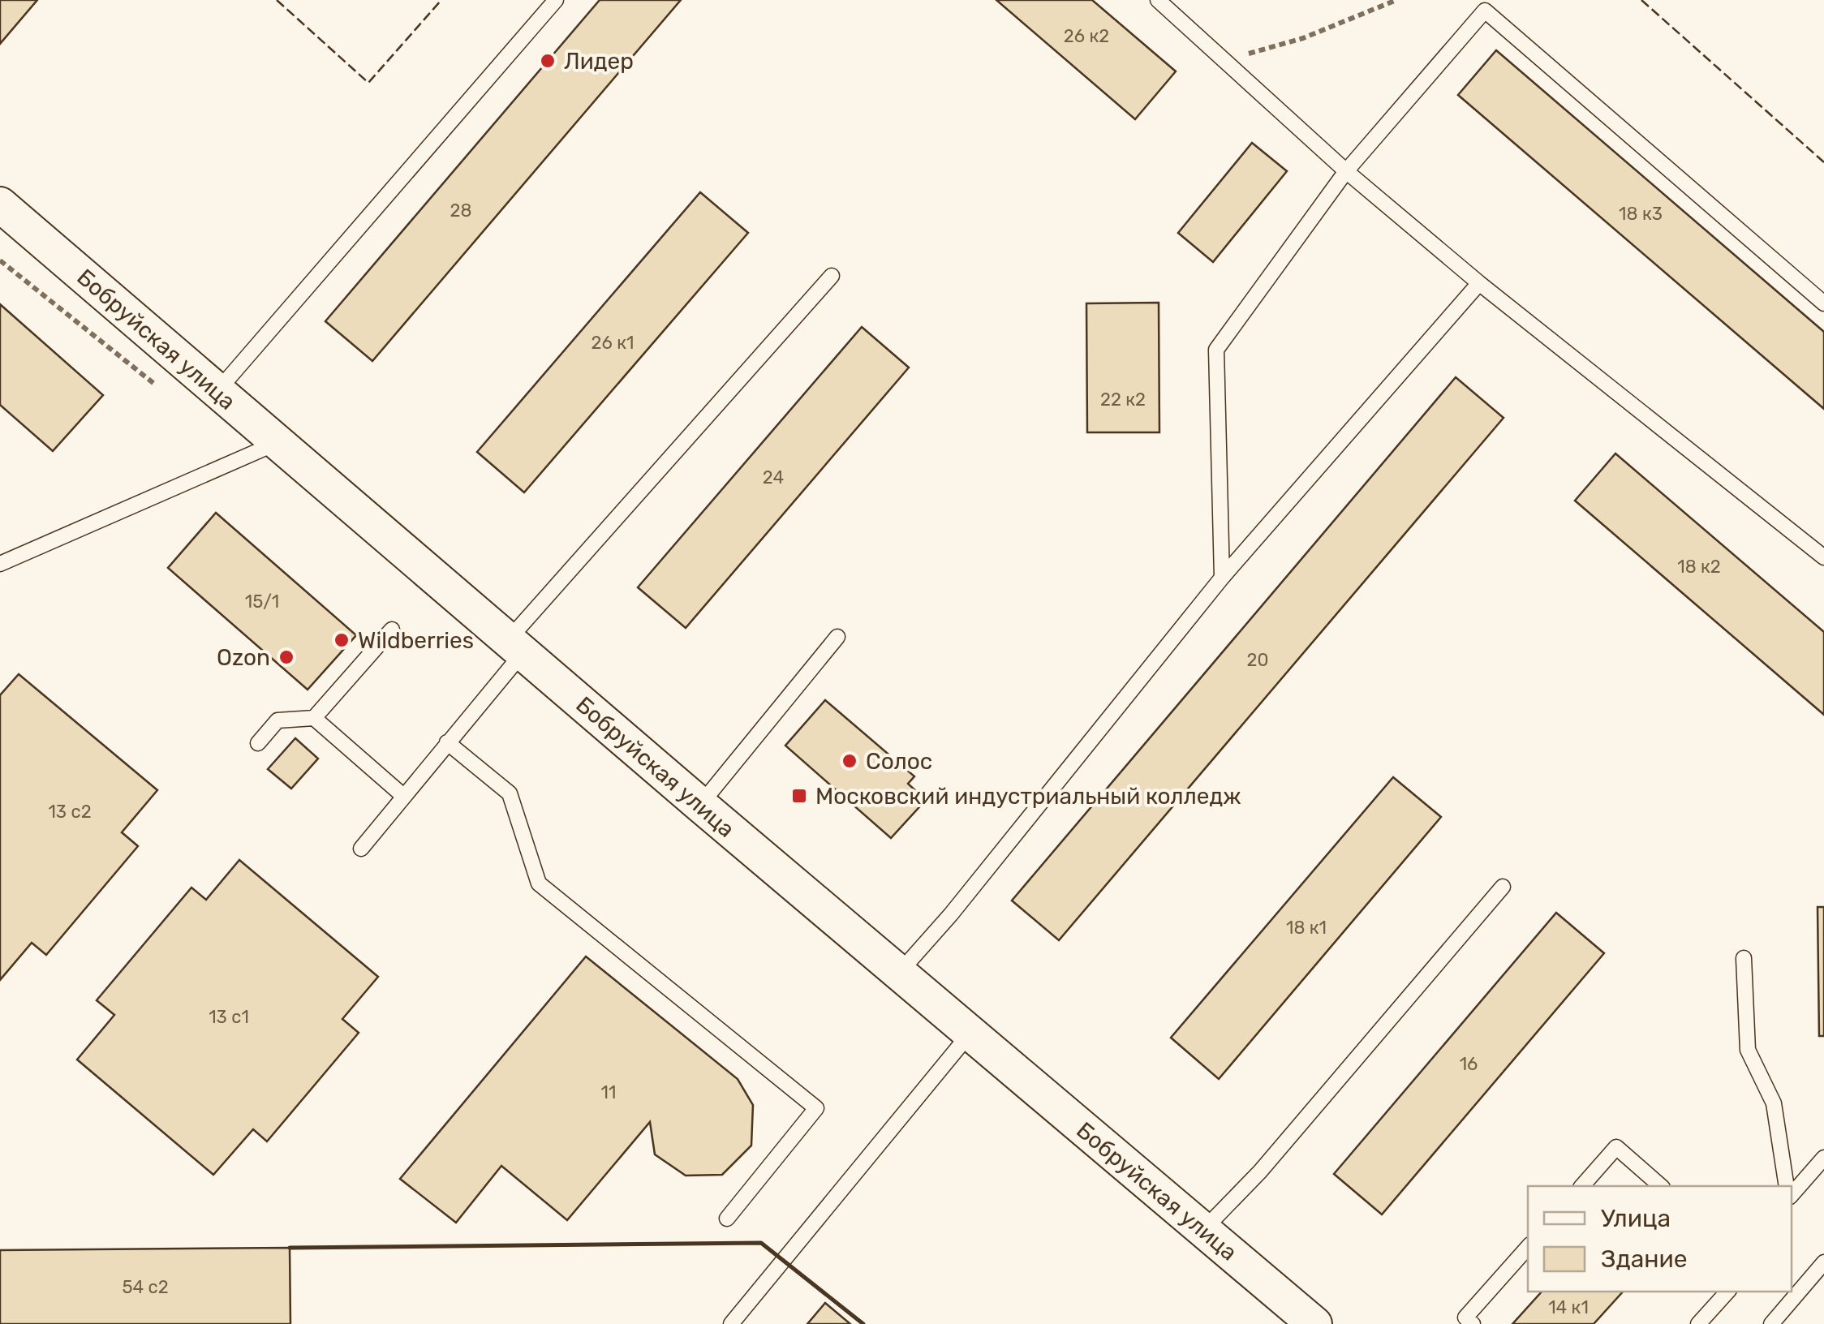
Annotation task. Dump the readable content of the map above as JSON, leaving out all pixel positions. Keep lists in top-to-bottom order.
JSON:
{
  "streets": {
    "street": ["Бобруйская улица"]
  },
  "places": {
    "other": [
      "Лидер",
      "Wildberries",
      "Ozon",
      "Солос"
    ],
    "transit": ["Московский индустриальный колледж"]
  },
  "house_numbers": [
    "26 к2",
    "28",
    "18 к3",
    "26 к1",
    "22 к2",
    "24",
    "18 к2",
    "15/1",
    "20",
    "13 с2",
    "18 к1",
    "13 с1",
    "16",
    "11",
    "54 с2",
    "14 к1"
  ],
  "legend": ["Улица", "Здание"]
}
